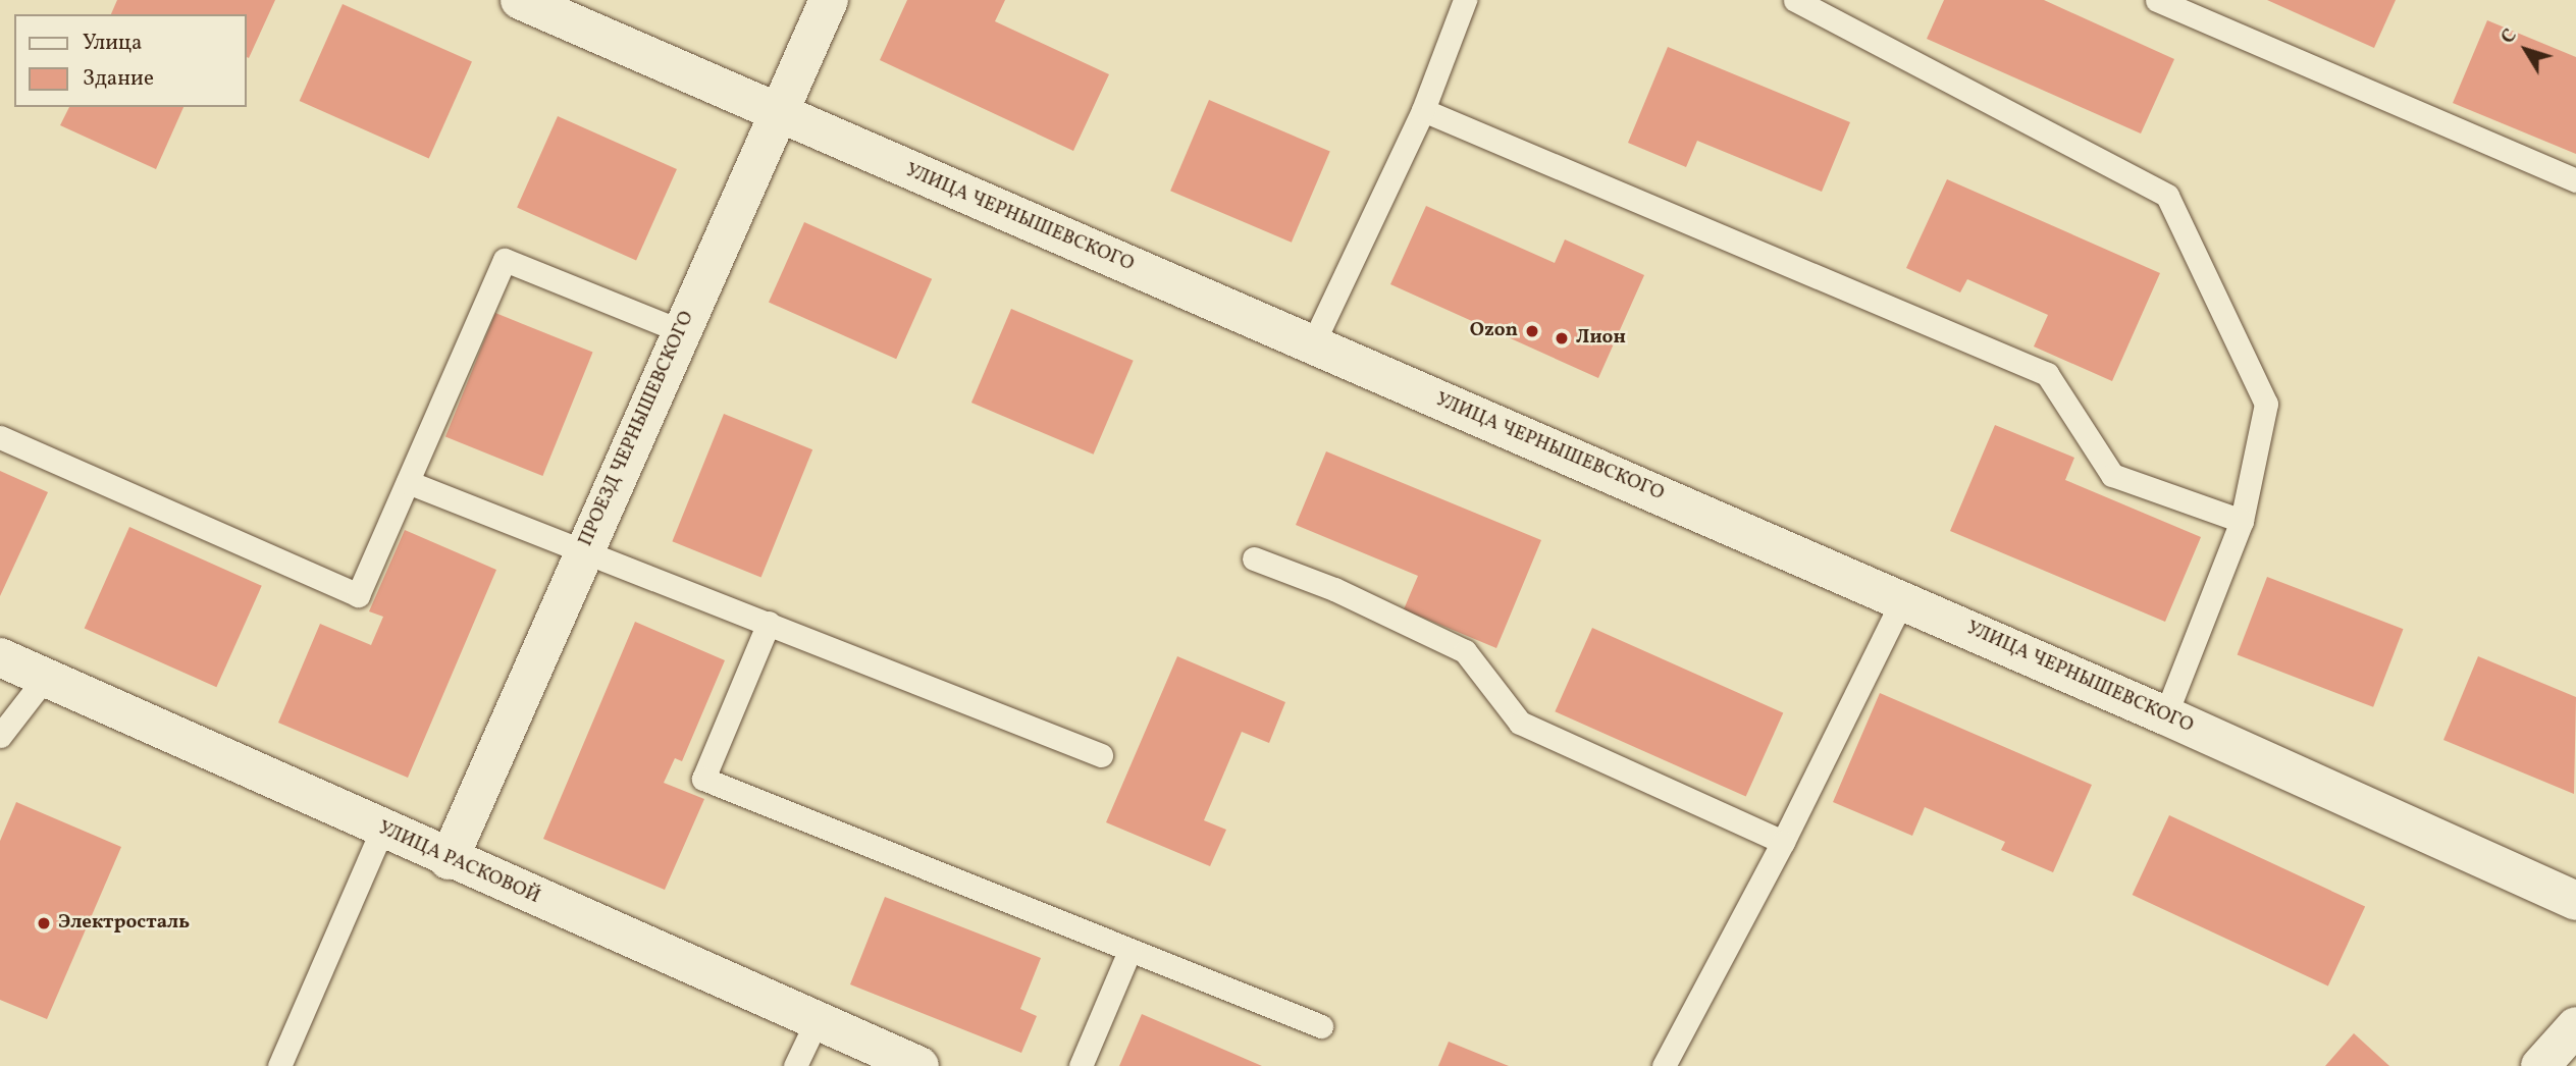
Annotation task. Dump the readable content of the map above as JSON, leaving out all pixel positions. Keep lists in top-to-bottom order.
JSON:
{
  "streets": {
    "street": ["УЛИЦА ЧЕРНЫШЕВСКОГО", "ПРОЕЗД ЧЕРНЫШЕВСКОГО", "УЛИЦА РАСКОВОЙ"]
  },
  "crossings": [
    ["УЛИЦА ЧЕРНЫШЕВСКОГО", "ПРОЕЗД ЧЕРНЫШЕВСКОГО"],
    ["ПРОЕЗД ЧЕРНЫШЕВСКОГО", "УЛИЦА РАСКОВОЙ"]
  ],
  "places": ["Ozon", "Лион", "Электросталь"],
  "legend": ["Улица", "Здание"],
  "north": "top left"
}
